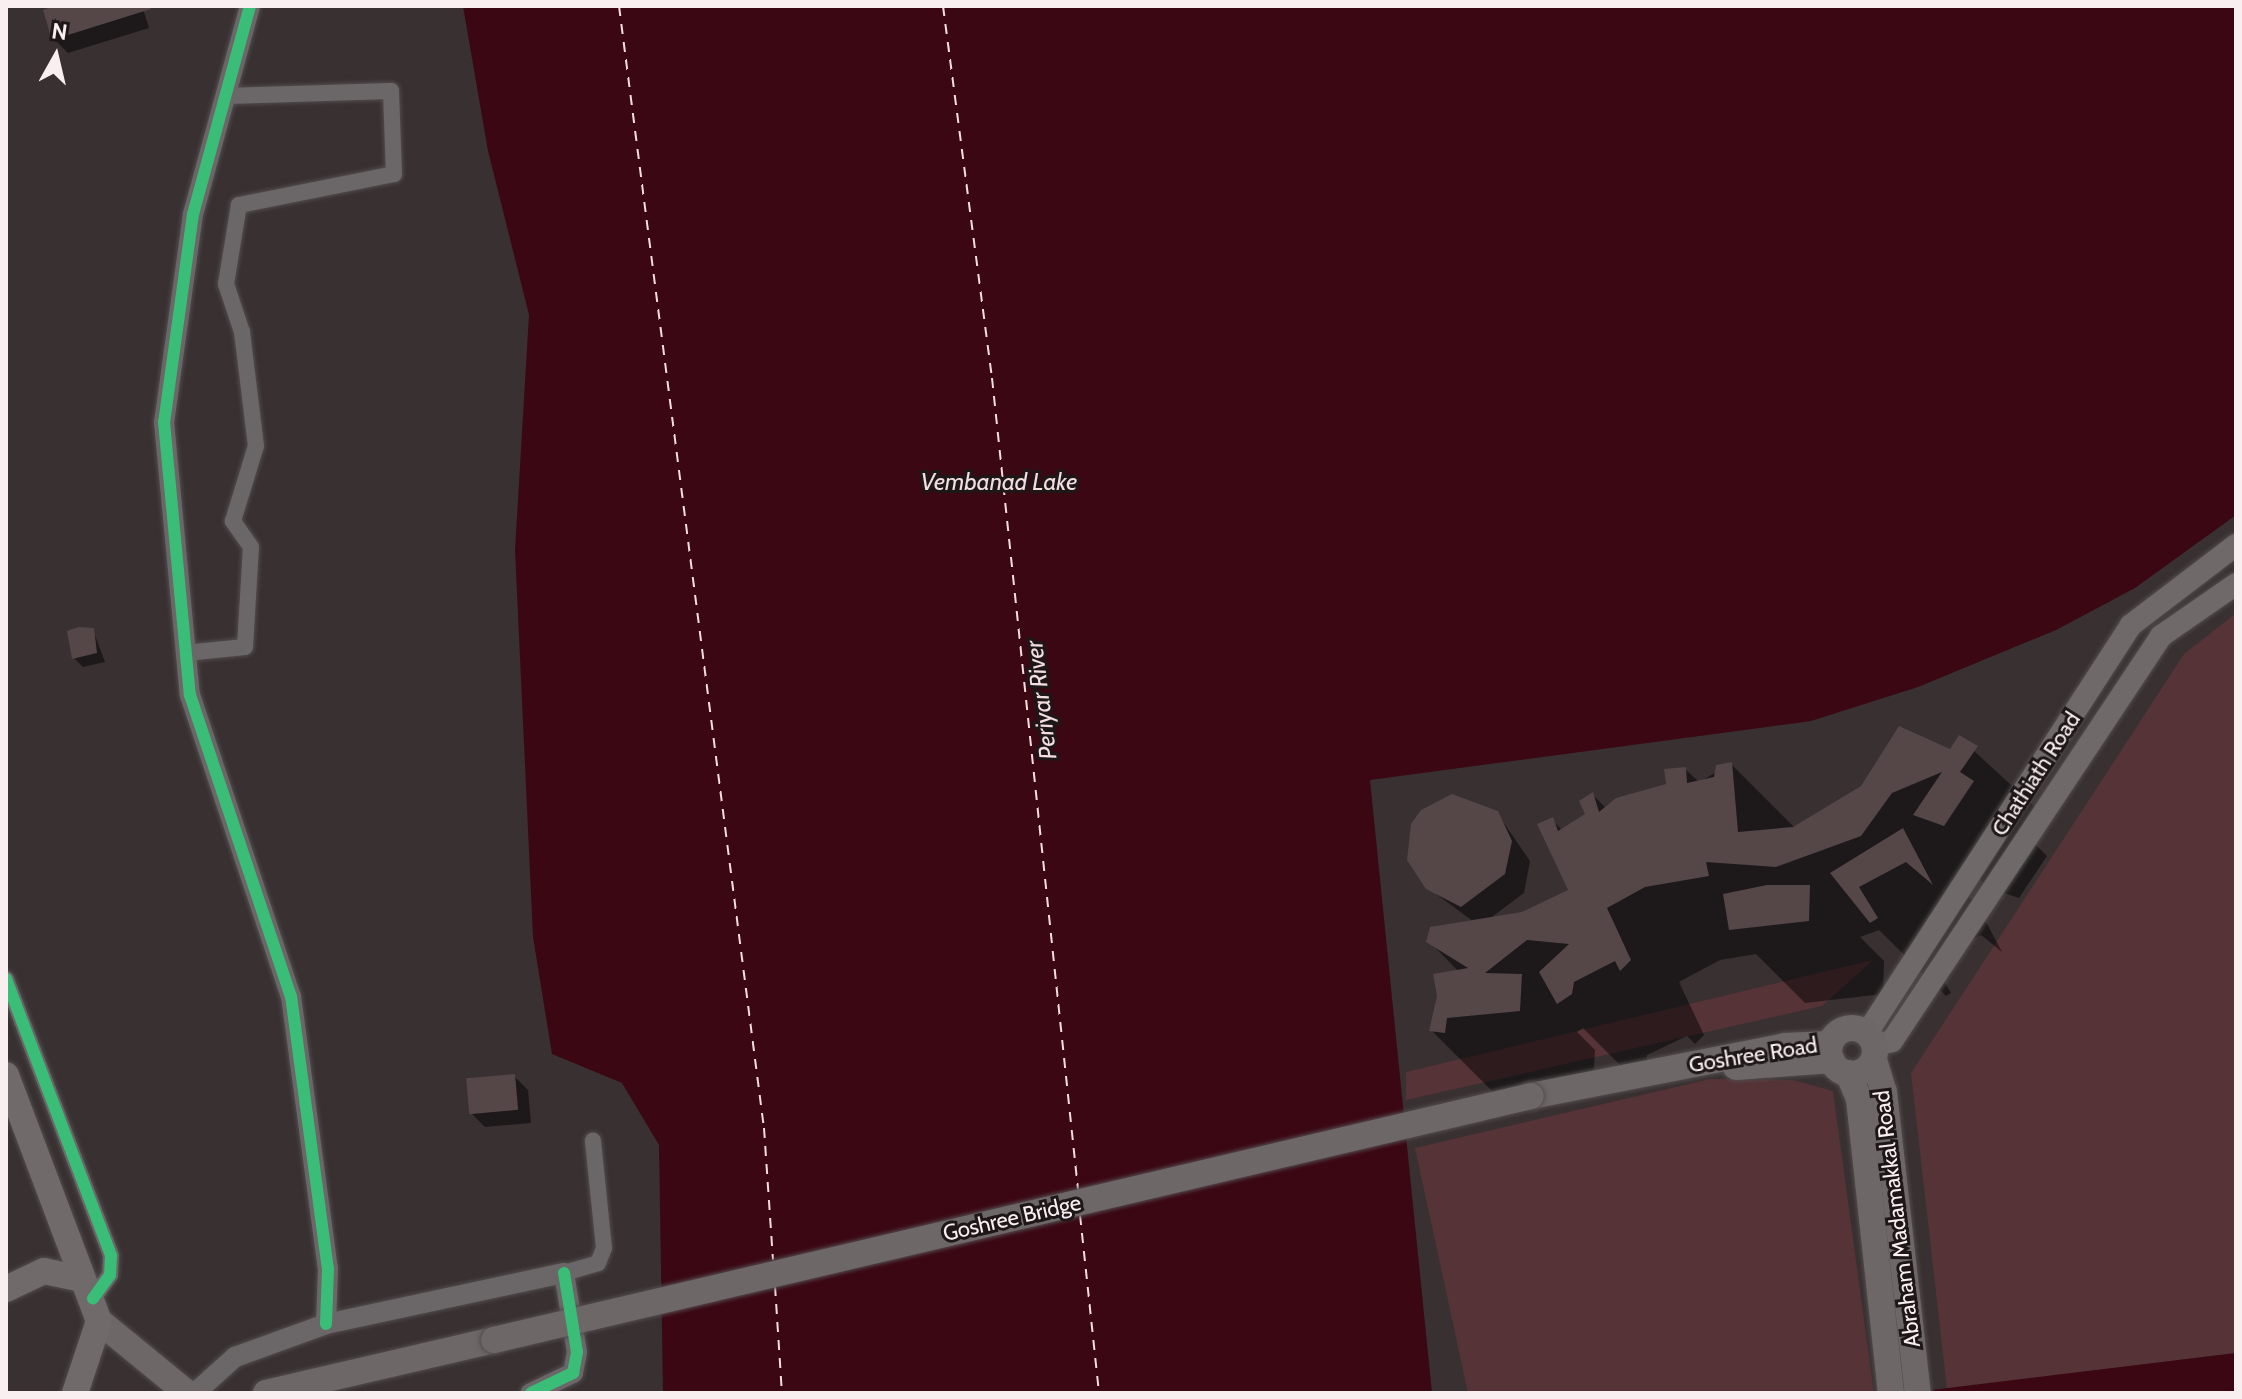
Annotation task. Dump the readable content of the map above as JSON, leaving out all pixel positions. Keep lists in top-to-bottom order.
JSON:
{
  "streets": {
    "main road": [
      "Chathiath Road",
      "Goshree Road",
      "Goshree Bridge",
      "Abraham Madamakkal Road"
    ]
  },
  "crossings": [
    ["Chathiath Road", "Abraham Madamakkal Road"],
    ["Goshree Road", "Goshree Bridge"],
    ["Goshree Road", "Abraham Madamakkal Road"]
  ],
  "water": ["Vembanad Lake", "Periyar River"],
  "north": "top"
}
